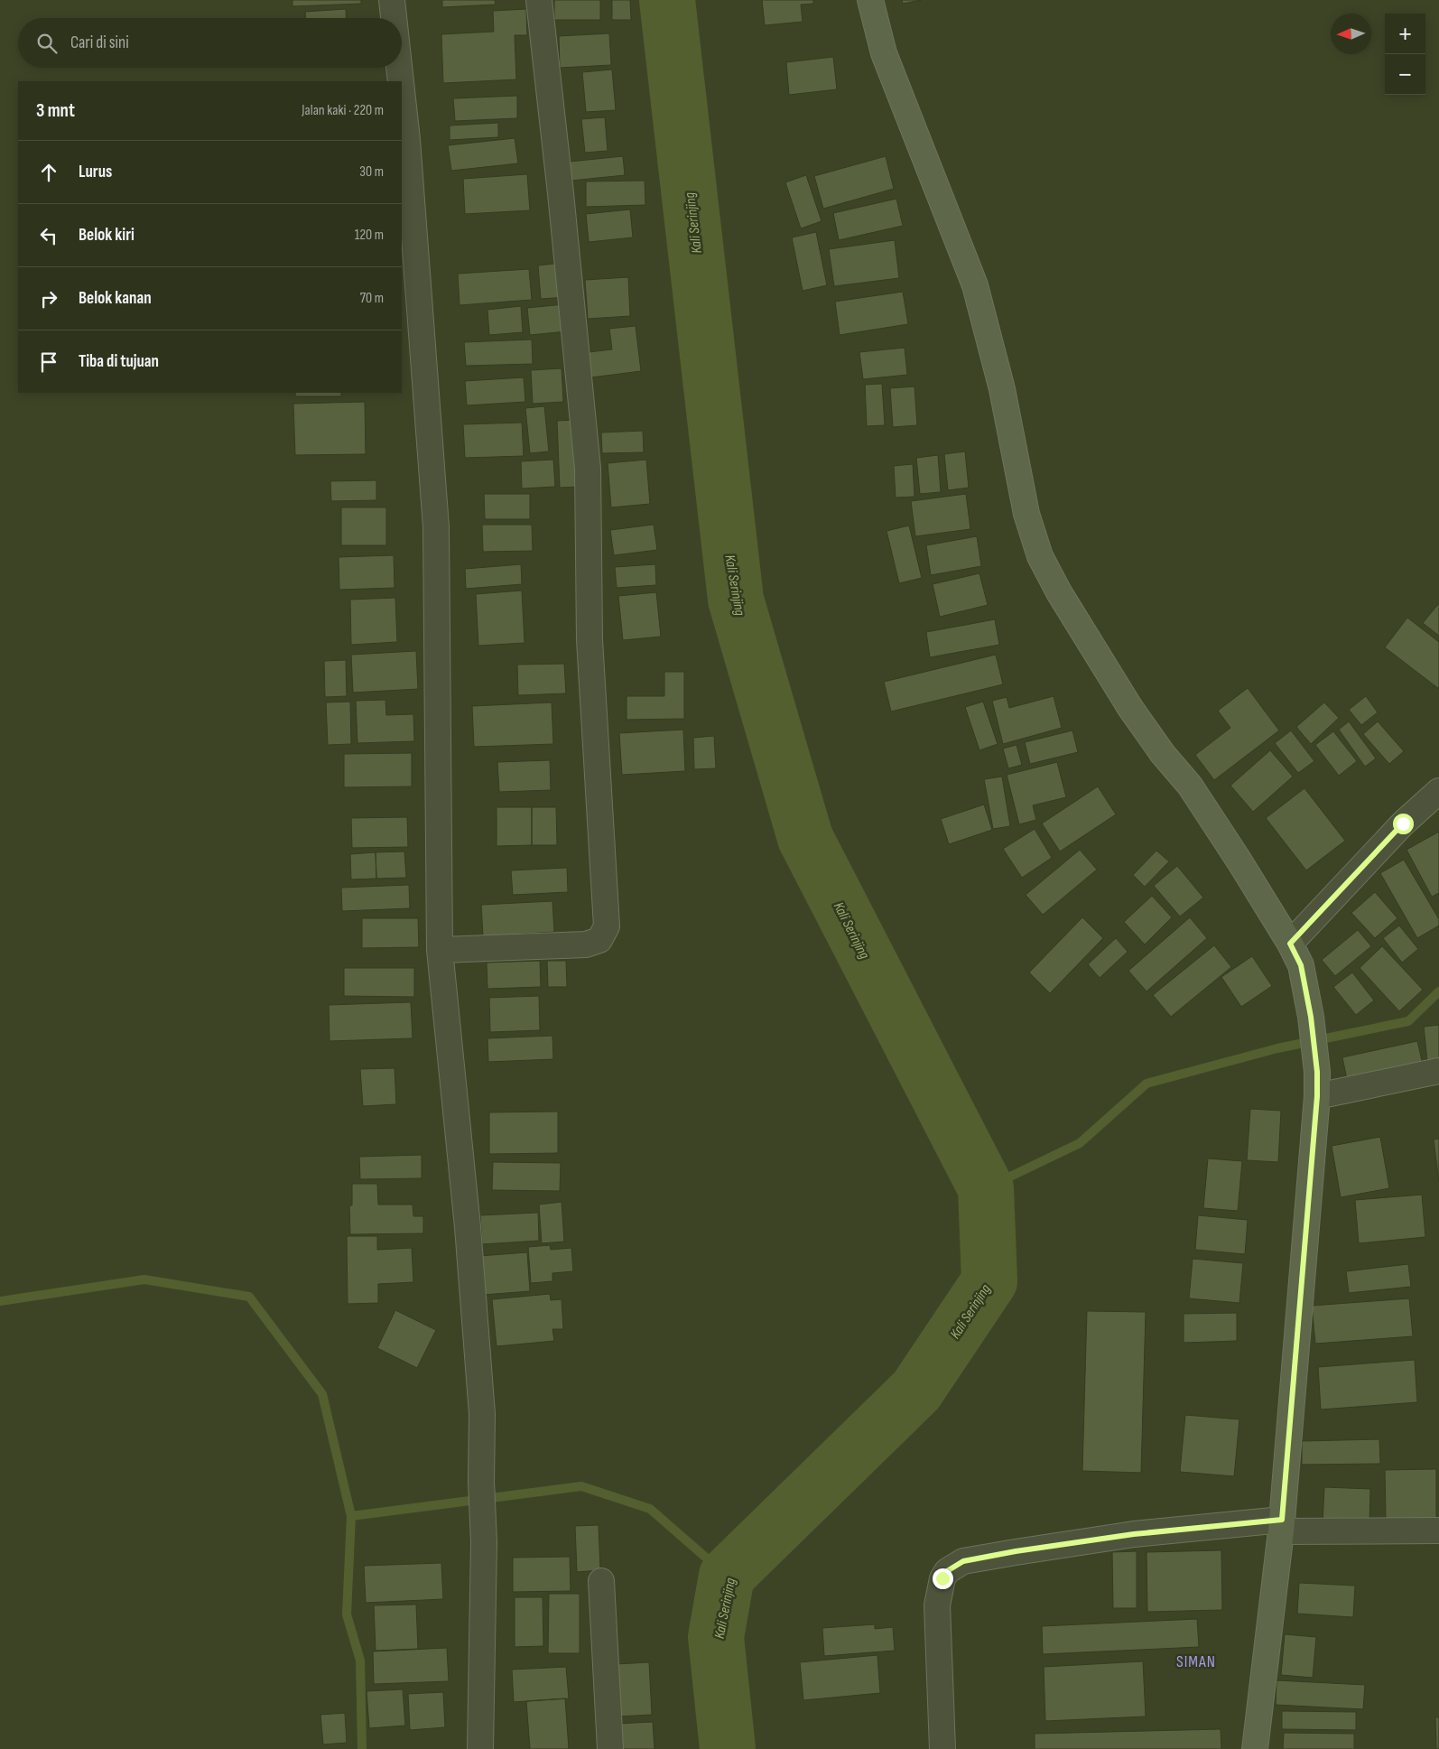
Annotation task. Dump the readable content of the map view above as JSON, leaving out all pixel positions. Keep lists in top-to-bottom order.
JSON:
{
  "districts": ["SIMAN"],
  "water": ["Kali Serinjing"],
  "north": "left",
  "page": {
    "map_buttons": ["+", "−"],
    "search": "Cari di sini",
    "heading": ["3 mnt", "Jalan kaki · 220 m"],
    "list": [
      ["Lurus", "30 m"],
      ["Belok kiri", "120 m"],
      ["Belok kanan", "70 m"],
      "Tiba di tujuan"
    ]
  }
}
